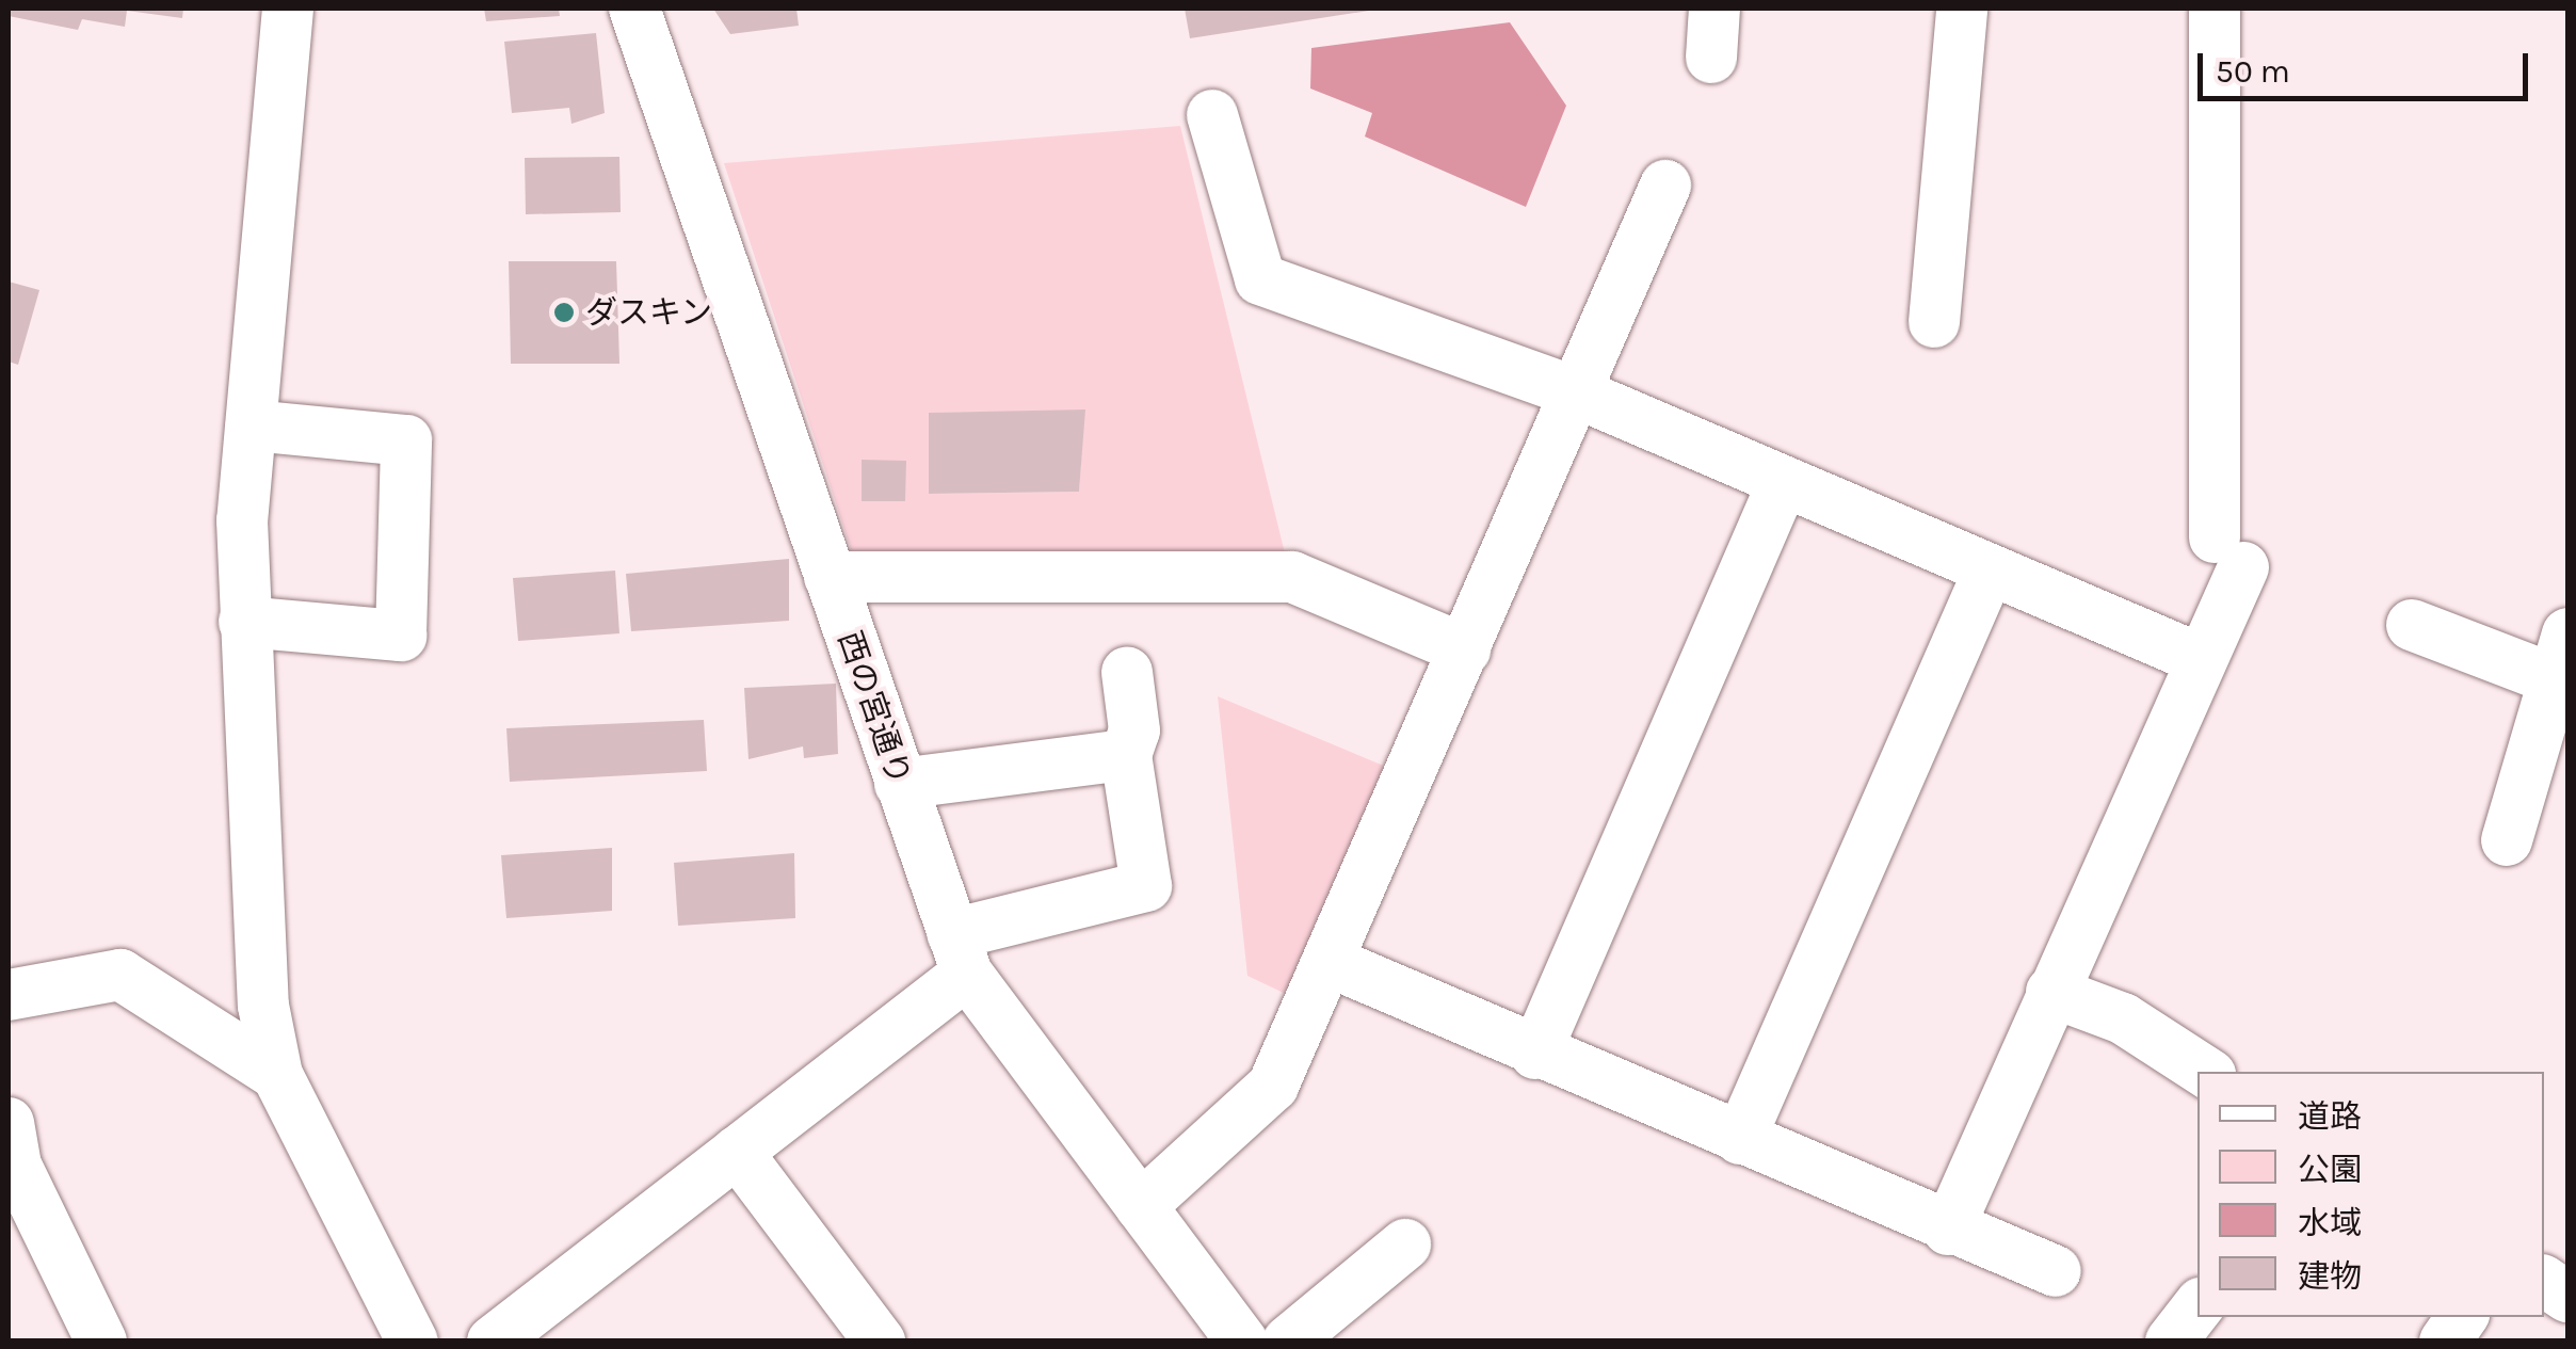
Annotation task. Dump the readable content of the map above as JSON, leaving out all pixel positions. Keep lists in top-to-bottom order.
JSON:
{
  "streets": {
    "street": ["西の宮通り"]
  },
  "places": ["ダスキン"],
  "legend": [
    "道路",
    "公園",
    "水域",
    "建物"
  ],
  "scale_bar": "50 m"
}
